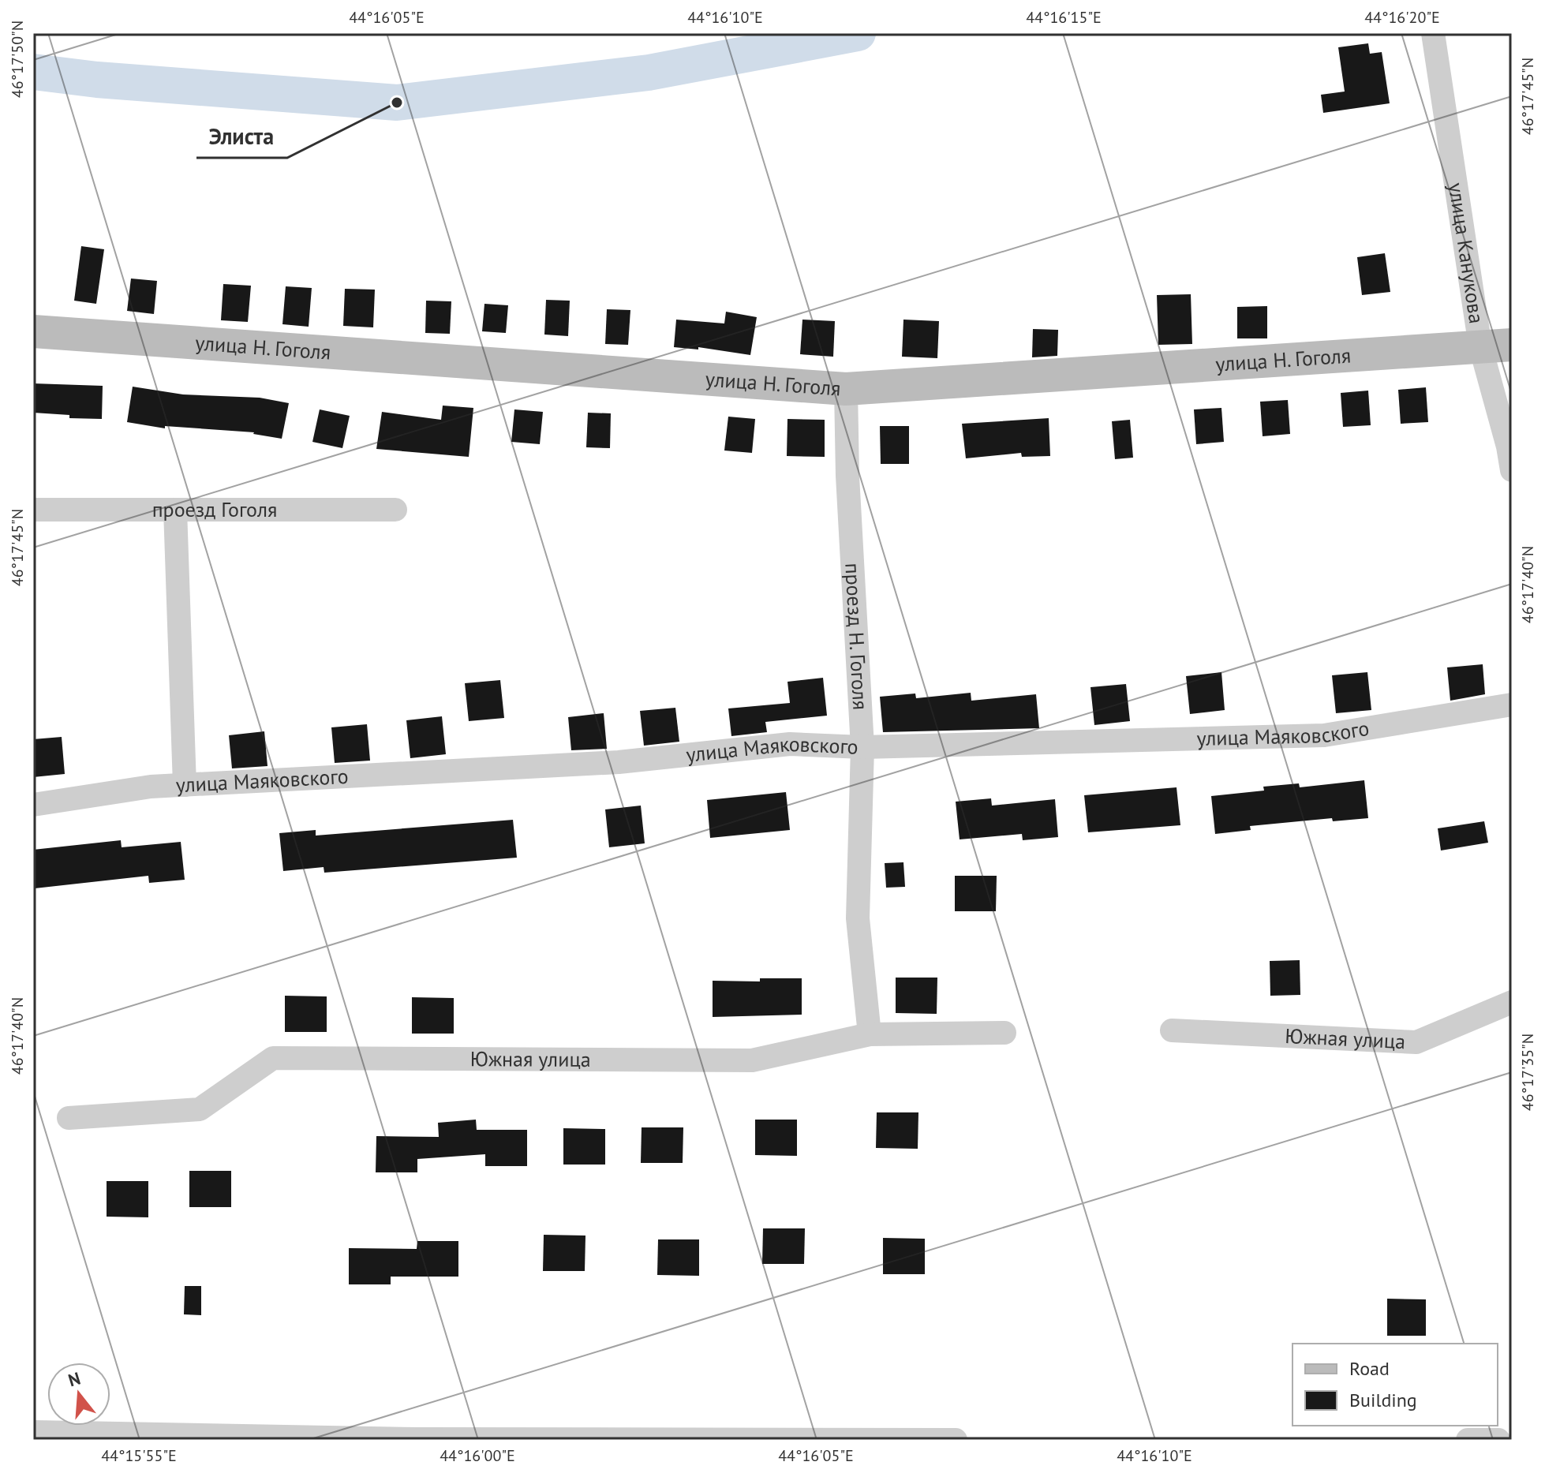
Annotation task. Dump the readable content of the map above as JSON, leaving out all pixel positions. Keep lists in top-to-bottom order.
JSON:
{
  "streets": {
    "street": [
      "улица Канукова",
      "улица Н. Гоголя",
      "проезд Гоголя",
      "проезд Н. Гоголя",
      "улица Маяковского",
      "Южная улица"
    ]
  },
  "crossings": [
    ["улица Канукова", "улица Н. Гоголя"],
    ["улица Н. Гоголя", "проезд Н. Гоголя"],
    ["проезд Н. Гоголя", "улица Маяковского"],
    ["проезд Н. Гоголя", "Южная улица"]
  ],
  "places": ["Элиста"],
  "legend": ["Road", "Building"],
  "north": "top",
  "coordinates": [
    "44°16'05\"E",
    "44°16'10\"E",
    "44°16'15\"E",
    "44°16'20\"E",
    "46°17'50\"N",
    "46°17'45\"N",
    "46°17'40\"N",
    "46°17'35\"N",
    "44°15'55\"E",
    "44°16'00\"E"
  ]
}
